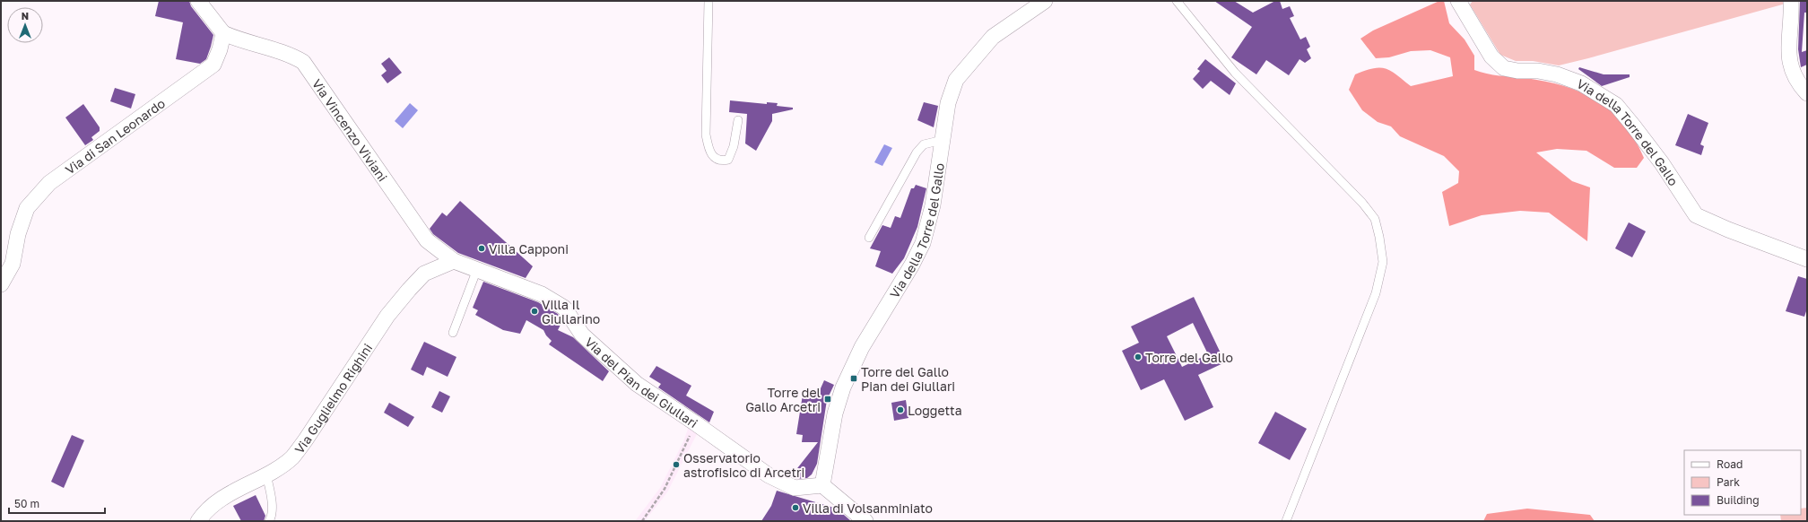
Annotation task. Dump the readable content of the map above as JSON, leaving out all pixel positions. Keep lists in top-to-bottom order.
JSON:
{
  "streets": {
    "street": [
      "Via Vincenzo Viviani",
      "Via della Torre del Gallo",
      "Via di San Leonardo",
      "Via del Pian dei Giullari",
      "Via Guglielmo Righini"
    ]
  },
  "crossings": [
    ["Via Vincenzo Viviani", "Via di San Leonardo"],
    ["Via Vincenzo Viviani", "Via del Pian dei Giullari"],
    ["Via Vincenzo Viviani", "Via Guglielmo Righini"],
    ["Via della Torre del Gallo", "Via del Pian dei Giullari"],
    ["Via del Pian dei Giullari", "Via Guglielmo Righini"]
  ],
  "places": {
    "other": [
      "Villa Capponi",
      "Villa Il Giullarino",
      "Torre del Gallo",
      "Loggetta",
      "Osservatorio astrofisico di Arcetri",
      "Villa di Volsanminiato"
    ],
    "transit": ["Torre del Gallo Pian dei Giullari", "Torre del Gallo Arcetri"]
  },
  "legend": ["Road", "Park", "Building"],
  "scale_bar": "50 m",
  "north": "top"
}
